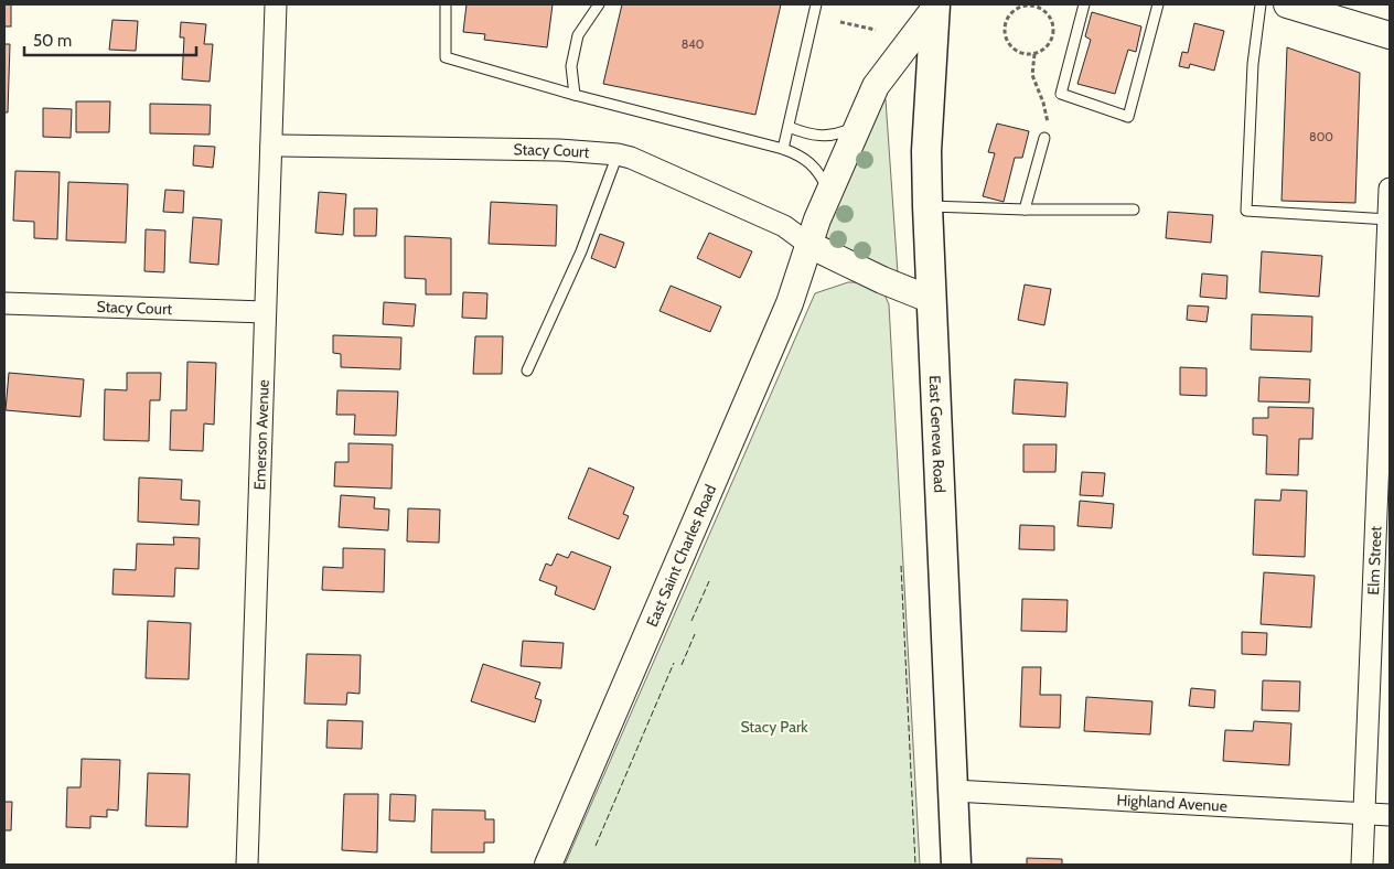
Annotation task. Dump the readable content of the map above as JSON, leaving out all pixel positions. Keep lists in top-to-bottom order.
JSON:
{
  "streets": {
    "main road": ["East Geneva Road"],
    "street": [
      "Stacy Court",
      "Emerson Avenue",
      "East Saint Charles Road",
      "Elm Street",
      "Highland Avenue"
    ]
  },
  "crossings": [
    ["Stacy Court", "Emerson Avenue"],
    ["Stacy Court", "East Saint Charles Road"],
    ["East Geneva Road", "East Saint Charles Road"],
    ["East Geneva Road", "Highland Avenue"],
    ["Elm Street", "Highland Avenue"]
  ],
  "parks": ["Stacy Park"],
  "house_numbers": ["840", "800"],
  "scale_bar": "50 m"
}
